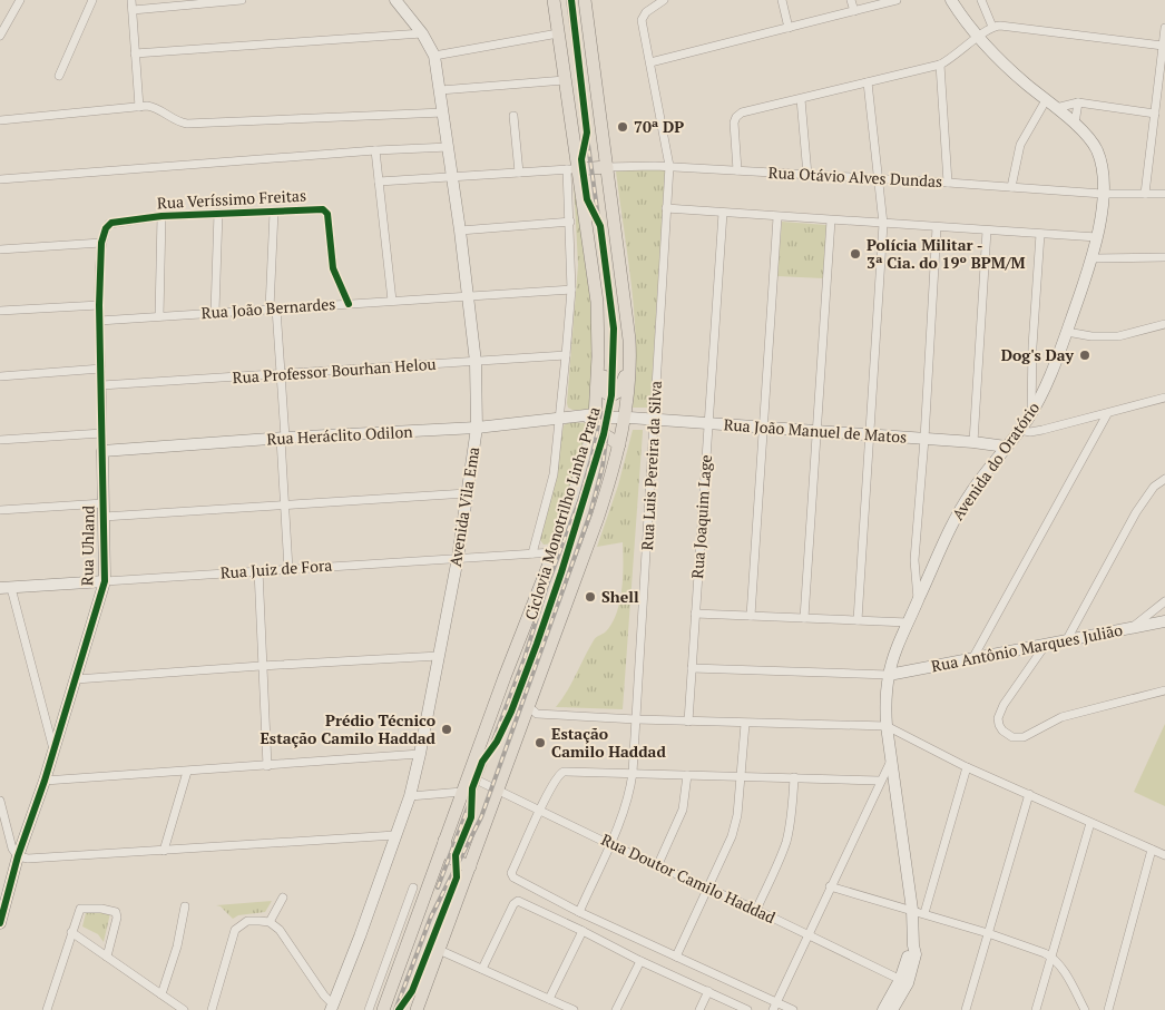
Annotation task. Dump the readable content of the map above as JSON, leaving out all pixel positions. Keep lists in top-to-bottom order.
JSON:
{
  "streets": {
    "main road": [
      "Rua João Manuel de Matos",
      "Rua Heráclito Odilon",
      "Avenida do Oratório",
      "Avenida Vila Ema",
      "Rua Uhland",
      "Rua Juiz de Fora",
      "Rua Antônio Marques Julião"
    ],
    "street": [
      "Rua Otávio Alves Dundas",
      "Rua Veríssimo Freitas",
      "Rua João Bernardes",
      "Rua Professor Bourhan Helou",
      "Rua Luis Pereira da Silva",
      "Rua Joaquim Lage",
      "Rua Doutor Camilo Haddad"
    ],
    "cycle path": ["Ciclovia Monotrilho Linha Prata"]
  },
  "crossings": [
    ["Rua Otávio Alves Dundas", "Avenida do Oratório"],
    ["Rua Otávio Alves Dundas", "Rua Luis Pereira da Silva"],
    ["Rua Veríssimo Freitas", "Rua João Bernardes"],
    ["Rua Veríssimo Freitas", "Rua Uhland"],
    ["Rua João Bernardes", "Avenida Vila Ema"],
    ["Rua João Bernardes", "Rua Uhland"],
    ["Rua Professor Bourhan Helou", "Avenida Vila Ema"],
    ["Rua Professor Bourhan Helou", "Rua Uhland"],
    ["Rua João Manuel de Matos", "Rua Heráclito Odilon"],
    ["Rua João Manuel de Matos", "Avenida do Oratório"],
    ["Rua João Manuel de Matos", "Rua Luis Pereira da Silva"],
    ["Rua João Manuel de Matos", "Rua Joaquim Lage"],
    ["Rua Heráclito Odilon", "Avenida Vila Ema"],
    ["Rua Heráclito Odilon", "Rua Uhland"],
    ["Avenida do Oratório", "Rua Antônio Marques Julião"],
    ["Avenida do Oratório", "Rua Doutor Camilo Haddad"],
    ["Rua Luis Pereira da Silva", "Rua Doutor Camilo Haddad"],
    ["Avenida Vila Ema", "Rua Juiz de Fora"],
    ["Rua Uhland", "Rua Juiz de Fora"]
  ],
  "places": [
    "70ª DP",
    "Polícia Militar - 3ª Cia. do 19º BPM/M",
    "Dog's Day",
    "Shell",
    "Prédio Técnico Estação Camilo Haddad",
    "Estação Camilo Haddad"
  ]
}
